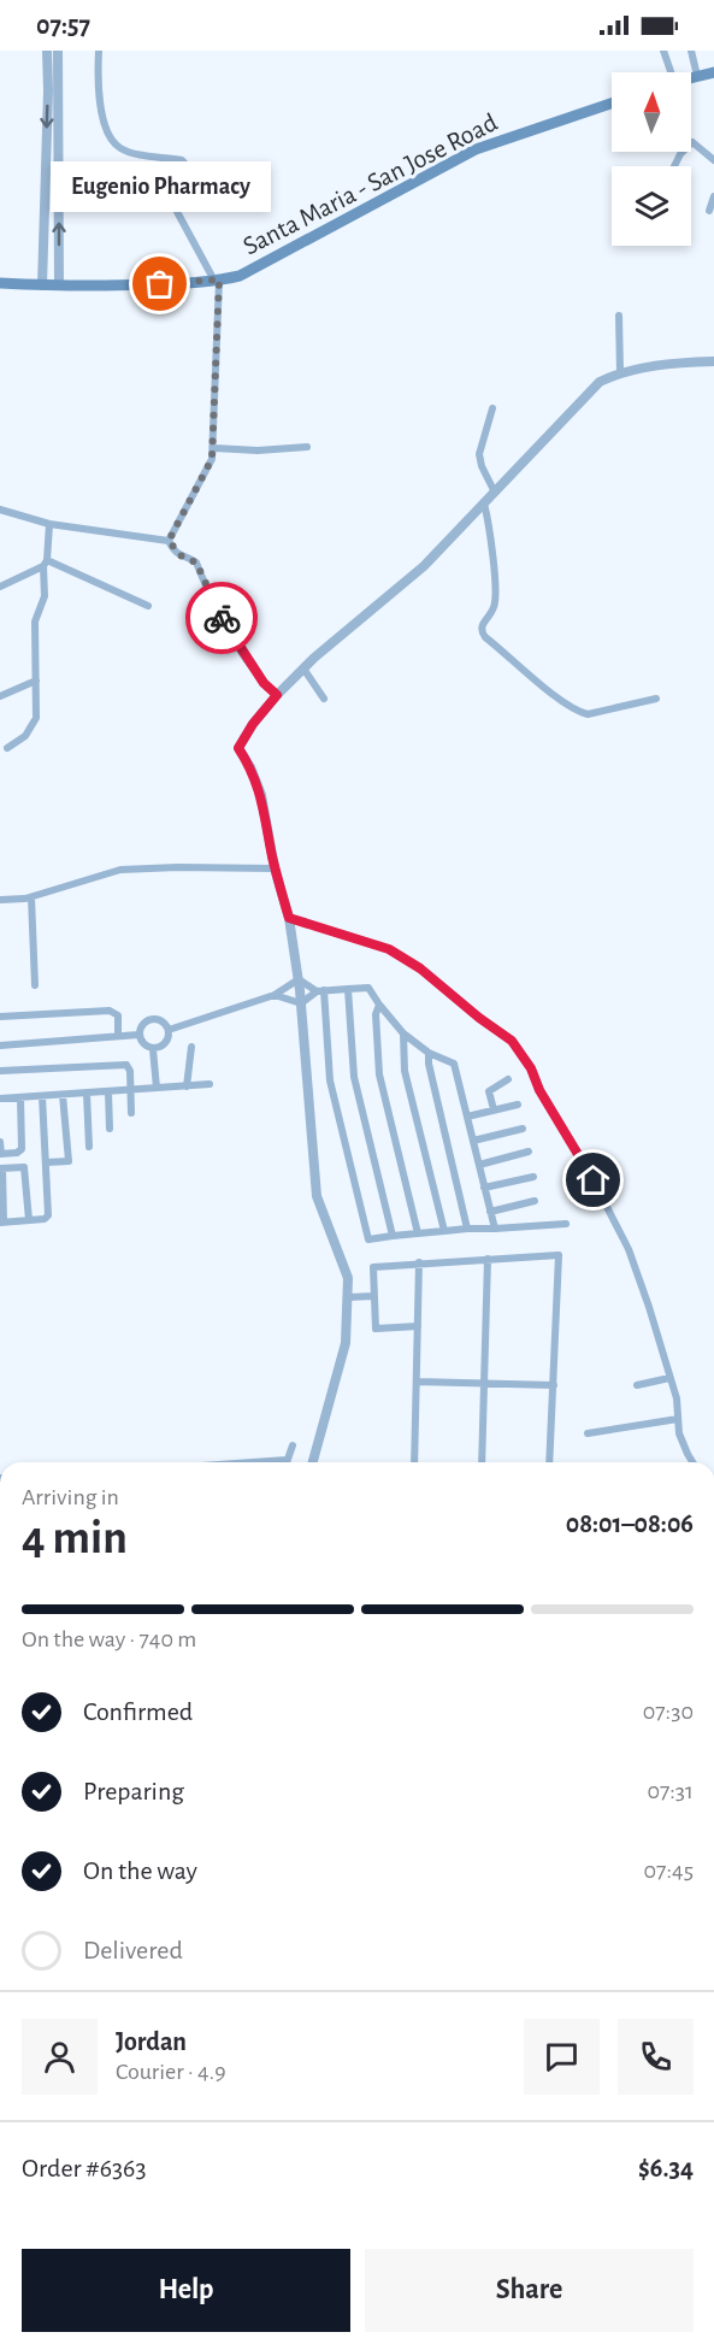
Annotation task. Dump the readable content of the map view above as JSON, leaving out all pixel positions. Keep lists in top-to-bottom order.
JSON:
{
  "streets": {
    "main road": ["Santa Maria - San Jose Road"]
  },
  "places": ["Eugenio Pharmacy"],
  "north": "top",
  "page": {
    "status": "07:57",
    "bubble": "Eugenio Pharmacy",
    "heading": ["4 min", "Arriving in", "08:01–08:06"],
    "panel": [
      "Jordan",
      "Courier · 4.9",
      "Order #6363",
      "$6.34"
    ],
    "bar": "On the way · 740 m",
    "list": [
      ["Confirmed", "07:30"],
      ["Preparing", "07:31"],
      ["On the way", "07:45"],
      "Delivered"
    ],
    "buttons": ["Help", "Share"]
  }
}
